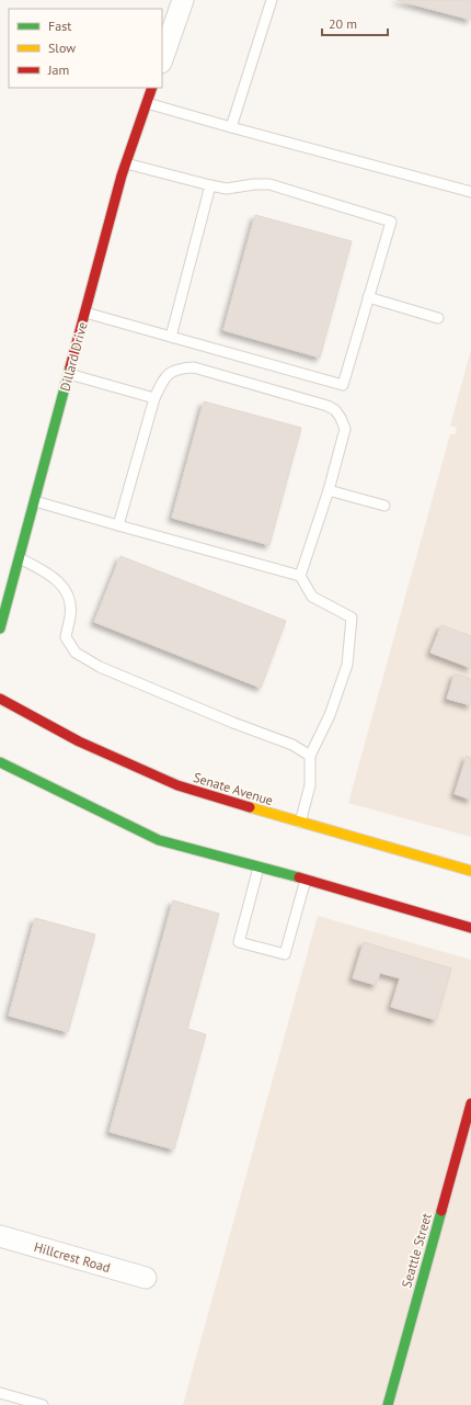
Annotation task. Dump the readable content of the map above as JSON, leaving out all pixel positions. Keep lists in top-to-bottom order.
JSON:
{
  "streets": {
    "street": [
      "Dillard Drive",
      "Senate Avenue",
      "Seattle Street",
      "Hillcrest Road"
    ]
  },
  "legend": ["Fast", "Slow", "Jam"],
  "scale_bar": "20 m"
}
